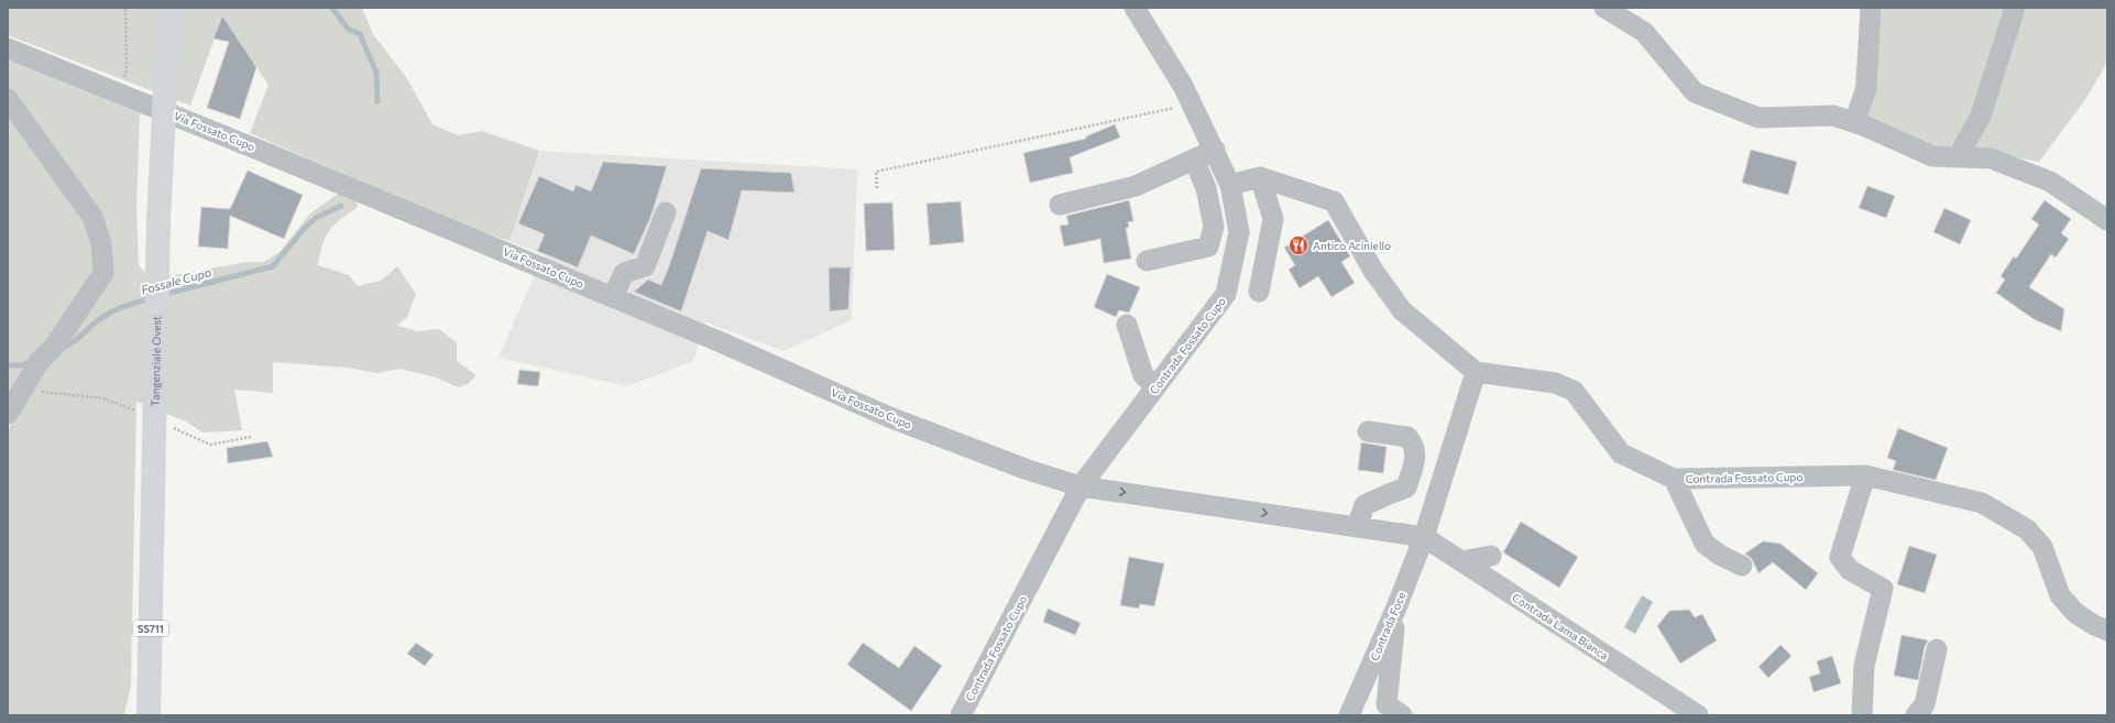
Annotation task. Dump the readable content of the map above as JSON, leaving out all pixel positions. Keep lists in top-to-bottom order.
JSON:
{
  "streets": {
    "main road": ["Tangenziale Ovest", "SS711"],
    "street": [
      "Via Fossato Cupo",
      "Contrada Fossato Cupo",
      "Contrada Foce",
      "Contrada Lama Bianca"
    ]
  },
  "crossings": [
    ["Via Fossato Cupo", "Contrada Fossato Cupo"],
    ["Contrada Fossato Cupo", "Contrada Foce"],
    ["Contrada Foce", "Contrada Lama Bianca"]
  ],
  "water": ["Fossale Cupo"],
  "places": {
    "restaurant": ["Antico Aciniello"]
  }
}
